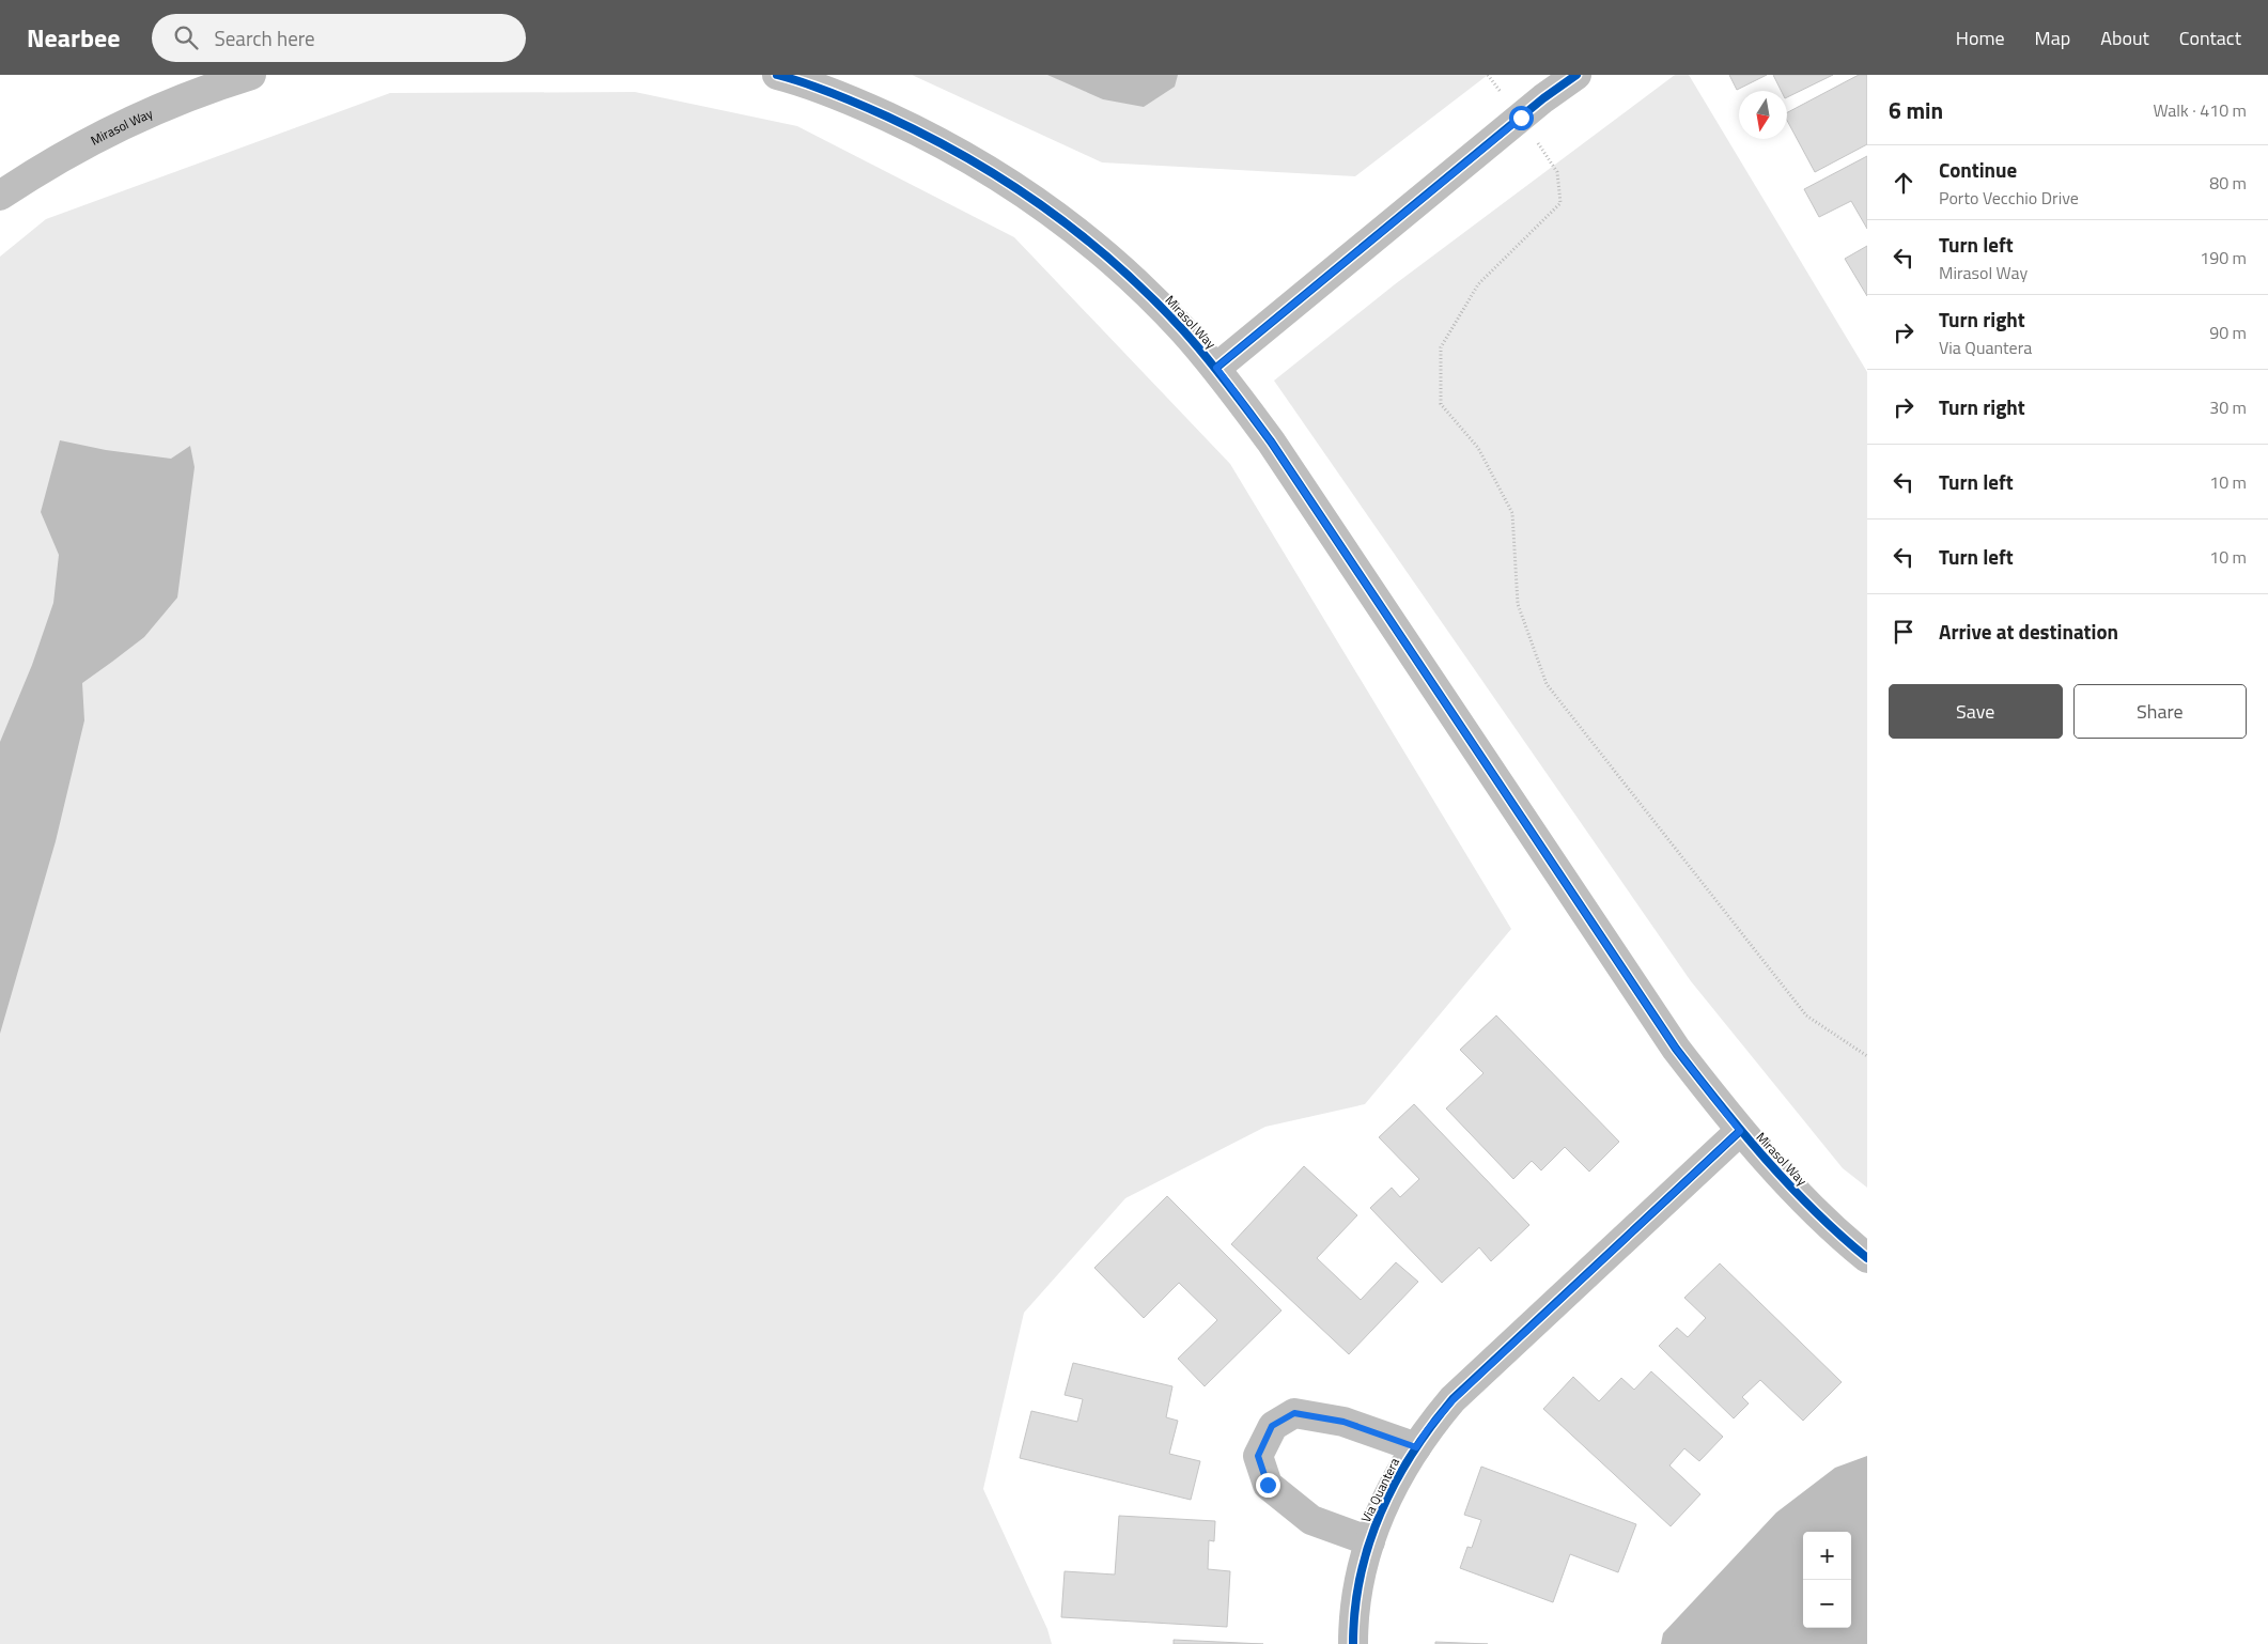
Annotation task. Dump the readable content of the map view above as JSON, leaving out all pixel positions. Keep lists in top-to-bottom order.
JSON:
{
  "streets": {
    "street": ["Mirasol Way", "Via Quantera"]
  },
  "crossings": [
    ["Mirasol Way", "Via Quantera"]
  ],
  "north": "bottom",
  "page": {
    "header": "Nearbee",
    "search": "Search here",
    "nav": [
      "Home",
      "Map",
      "About",
      "Contact"
    ],
    "heading": ["6 min", "Walk · 410 m"],
    "list": [
      ["Continue", "Porto Vecchio Drive", "80 m"],
      ["Turn left", "Mirasol Way", "190 m"],
      ["Turn right", "Via Quantera", "90 m"],
      ["Turn right", "30 m"],
      ["Turn left", "10 m"],
      ["Turn left", "10 m"],
      "Arrive at destination"
    ],
    "buttons": ["Save", "Share"],
    "map_buttons": ["+", "−"]
  }
}
